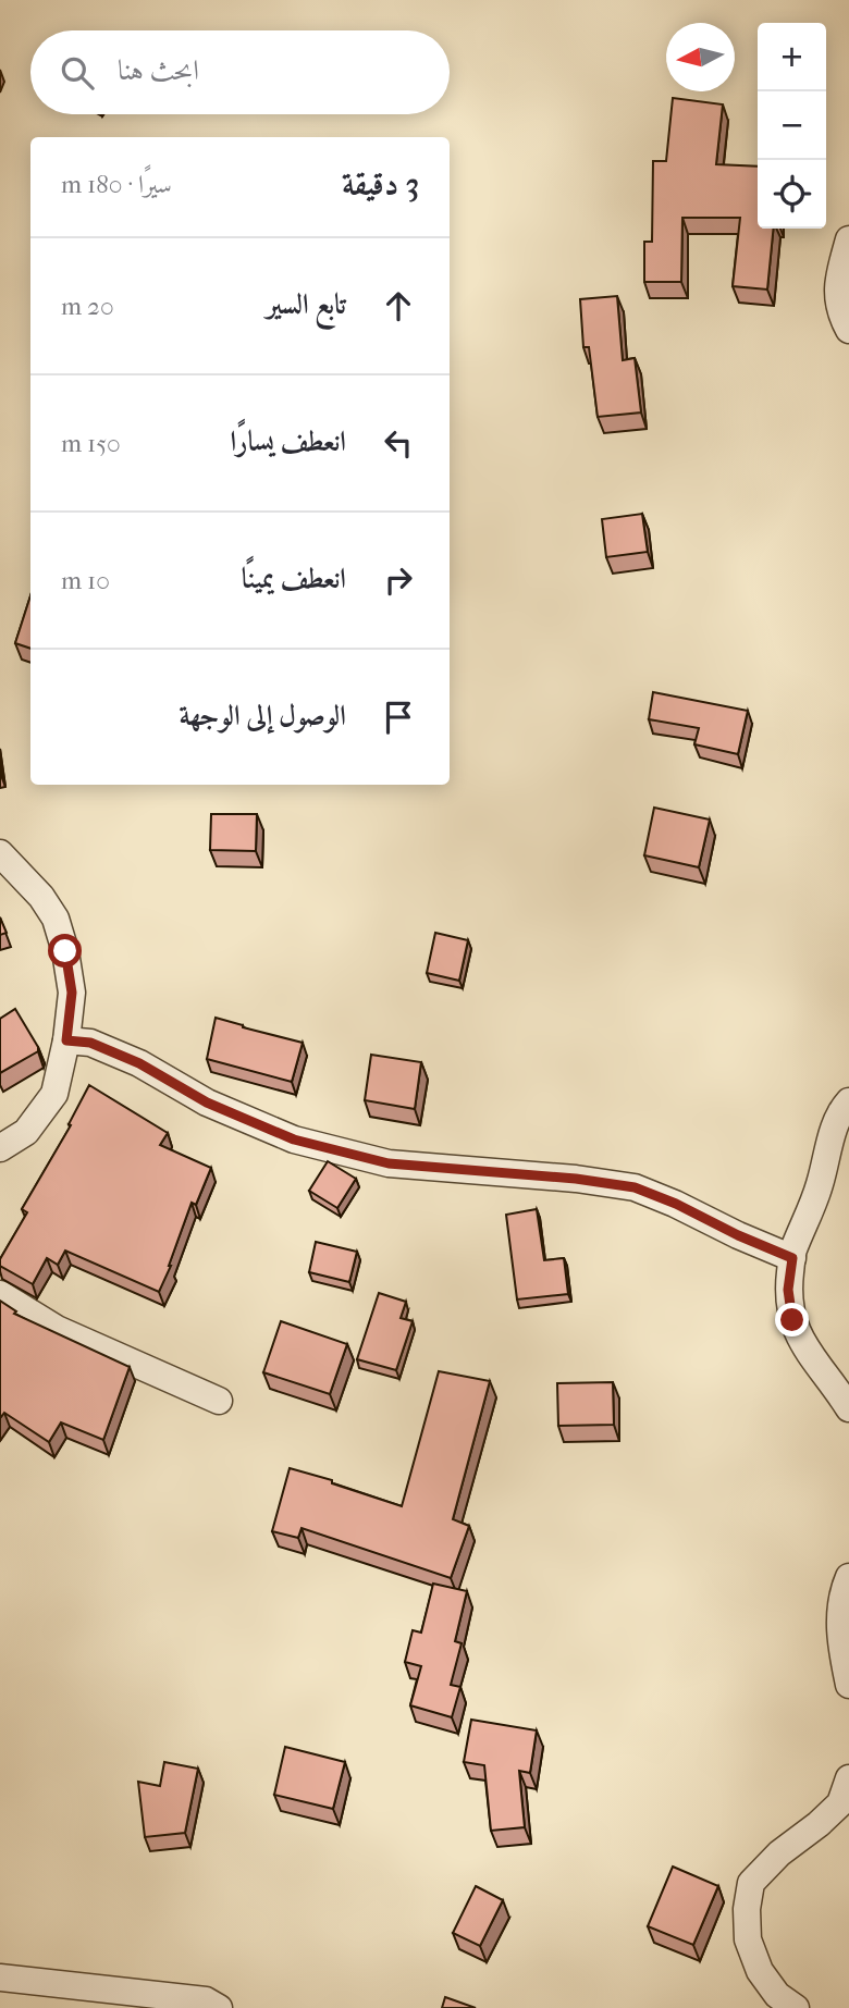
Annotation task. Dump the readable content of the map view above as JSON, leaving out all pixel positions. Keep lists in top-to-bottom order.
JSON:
{
  "north": "left",
  "page": {
    "map_buttons": ["+", "−"],
    "search": "ابحث هنا",
    "heading": ["3 دقيقة", "سيرًا · 180 m"],
    "list": [
      ["تابع السير", "20 m"],
      ["انعطف يسارًا", "150 m"],
      ["انعطف يمينًا", "10 m"],
      "الوصول إلى الوجهة"
    ]
  }
}
